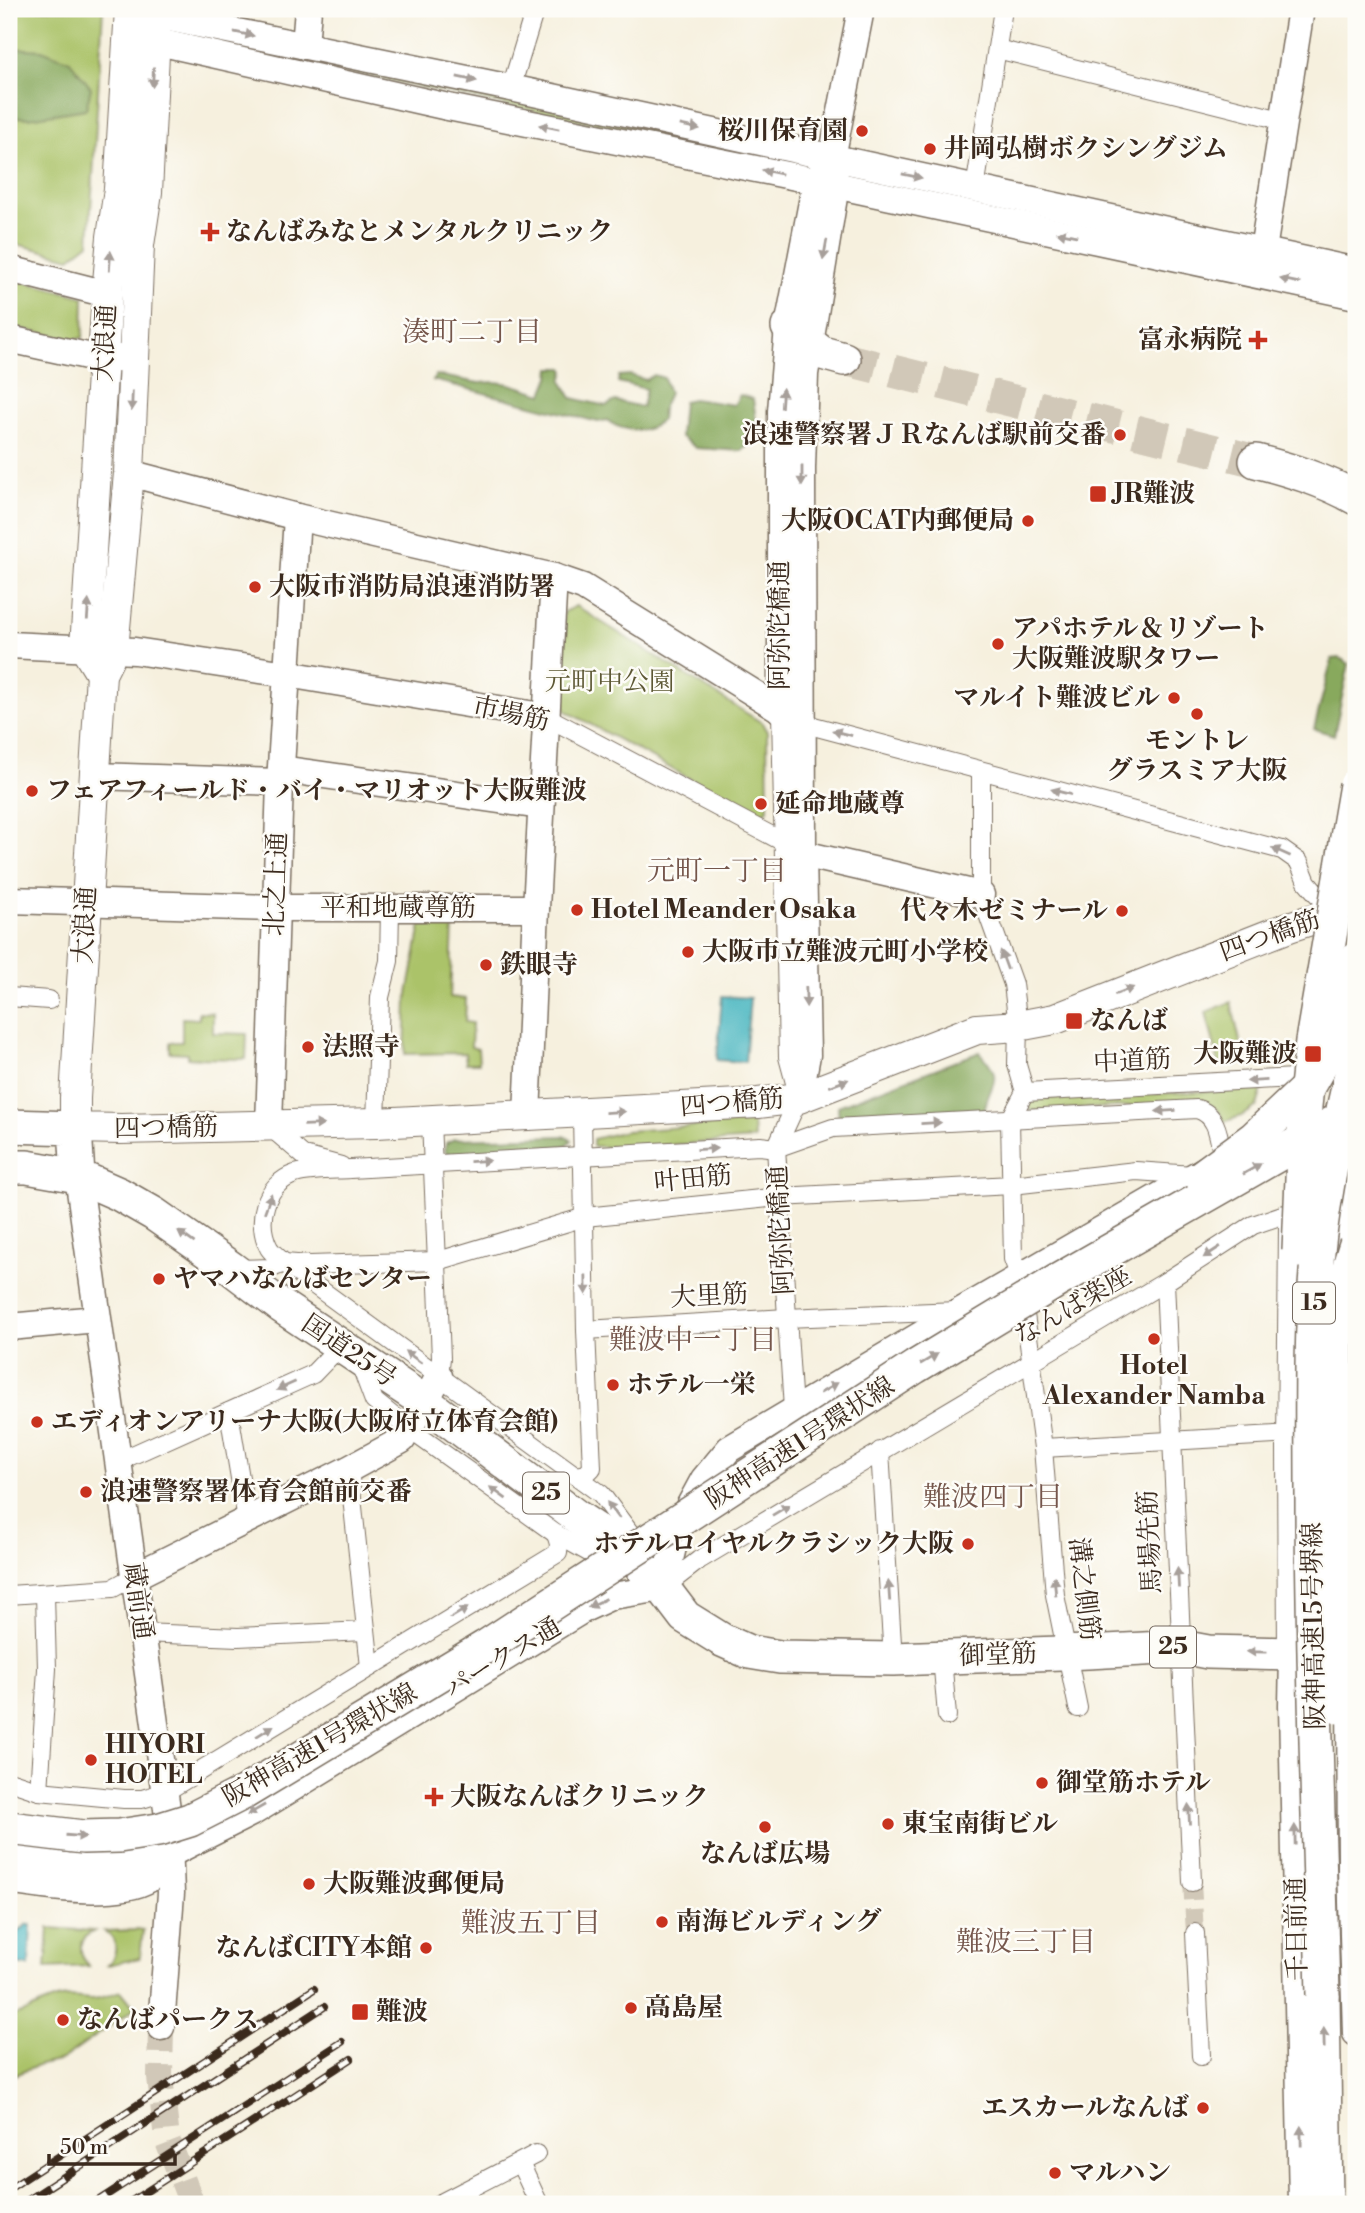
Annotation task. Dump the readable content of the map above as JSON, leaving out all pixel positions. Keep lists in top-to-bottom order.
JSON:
{
  "streets": {
    "highway": [
      "大浪通",
      "15",
      "国道25号",
      "阪神高速1号環状線",
      "25",
      "阪神高速15号堺線",
      "御堂筋"
    ],
    "main road": ["四つ橋筋"],
    "street": [
      "阿弥陀橋通",
      "市場筋",
      "北之上通",
      "平和地蔵尊筋",
      "中道筋",
      "叶田筋",
      "大里筋",
      "なんば楽座",
      "馬場先筋",
      "溝之側筋",
      "蔵前通",
      "パークス通",
      "千日前通"
    ]
  },
  "crossings": [
    ["大浪通", "市場筋"],
    ["大浪通", "平和地蔵尊筋"],
    ["大浪通", "四つ橋筋"],
    ["大浪通", "国道25号"],
    ["大浪通", "蔵前通"],
    ["阿弥陀橋通", "市場筋"],
    ["阿弥陀橋通", "四つ橋筋"],
    ["阿弥陀橋通", "中道筋"],
    ["阿弥陀橋通", "叶田筋"],
    ["阿弥陀橋通", "大里筋"],
    ["市場筋", "北之上通"],
    ["北之上通", "平和地蔵尊筋"],
    ["北之上通", "四つ橋筋"],
    ["中道筋", "溝之側筋"],
    ["叶田筋", "国道25号"],
    ["叶田筋", "溝之側筋"],
    ["なんば楽座", "国道25号"],
    ["なんば楽座", "馬場先筋"],
    ["なんば楽座", "溝之側筋"],
    ["なんば楽座", "御堂筋"],
    ["なんば楽座", "パークス通"],
    ["国道25号", "蔵前通"],
    ["国道25号", "御堂筋"],
    ["国道25号", "パークス通"],
    ["馬場先筋", "御堂筋"],
    ["溝之側筋", "御堂筋"],
    ["蔵前通", "パークス通"],
    ["御堂筋", "パークス通"],
    ["御堂筋", "千日前通"]
  ],
  "one_way": ["四つ橋筋", "阪神高速1号環状線", "馬場先筋"],
  "districts": [
    "湊町二丁目",
    "元町一丁目",
    "難波中一丁目",
    "難波四丁目",
    "難波五丁目",
    "難波三丁目"
  ],
  "parks": ["元町中公園"],
  "places": {
    "other": [
      "桜川保育園",
      "井岡弘樹ボクシングジム",
      "浪速警察署ＪＲなんば駅前交番",
      "大阪OCAT内郵便局",
      "大阪市消防局浪速消防署",
      "アパホテル＆リゾート 大阪難波駅タワー",
      "マルイト難波ビル",
      "モントレ グラスミア大阪",
      "フェアフィールド・バイ・マリオット大阪難波",
      "延命地蔵尊",
      "Hotel Meander Osaka",
      "代々木ゼミナール",
      "大阪市立難波元町小学校",
      "鉄眼寺",
      "法照寺",
      "ヤマハなんばセンター",
      "Hotel Alexander Namba",
      "ホテル一栄",
      "エディオンアリーナ大阪(大阪府立体育会館)",
      "浪速警察署体育会館前交番",
      "ホテルロイヤルクラシック大阪",
      "HIYORI HOTEL",
      "御堂筋ホテル",
      "東宝南街ビル",
      "なんば広場",
      "大阪難波郵便局",
      "南海ビルディング",
      "なんばCITY本館",
      "高島屋",
      "なんばパークス",
      "エスカールなんば",
      "マルハン"
    ],
    "health": ["なんばみなとメンタルクリニック", "富永病院", "大阪なんばクリニック"],
    "transit": [
      "JR難波",
      "なんば",
      "大阪難波",
      "難波"
    ]
  },
  "scale_bar": "50 m"
}
